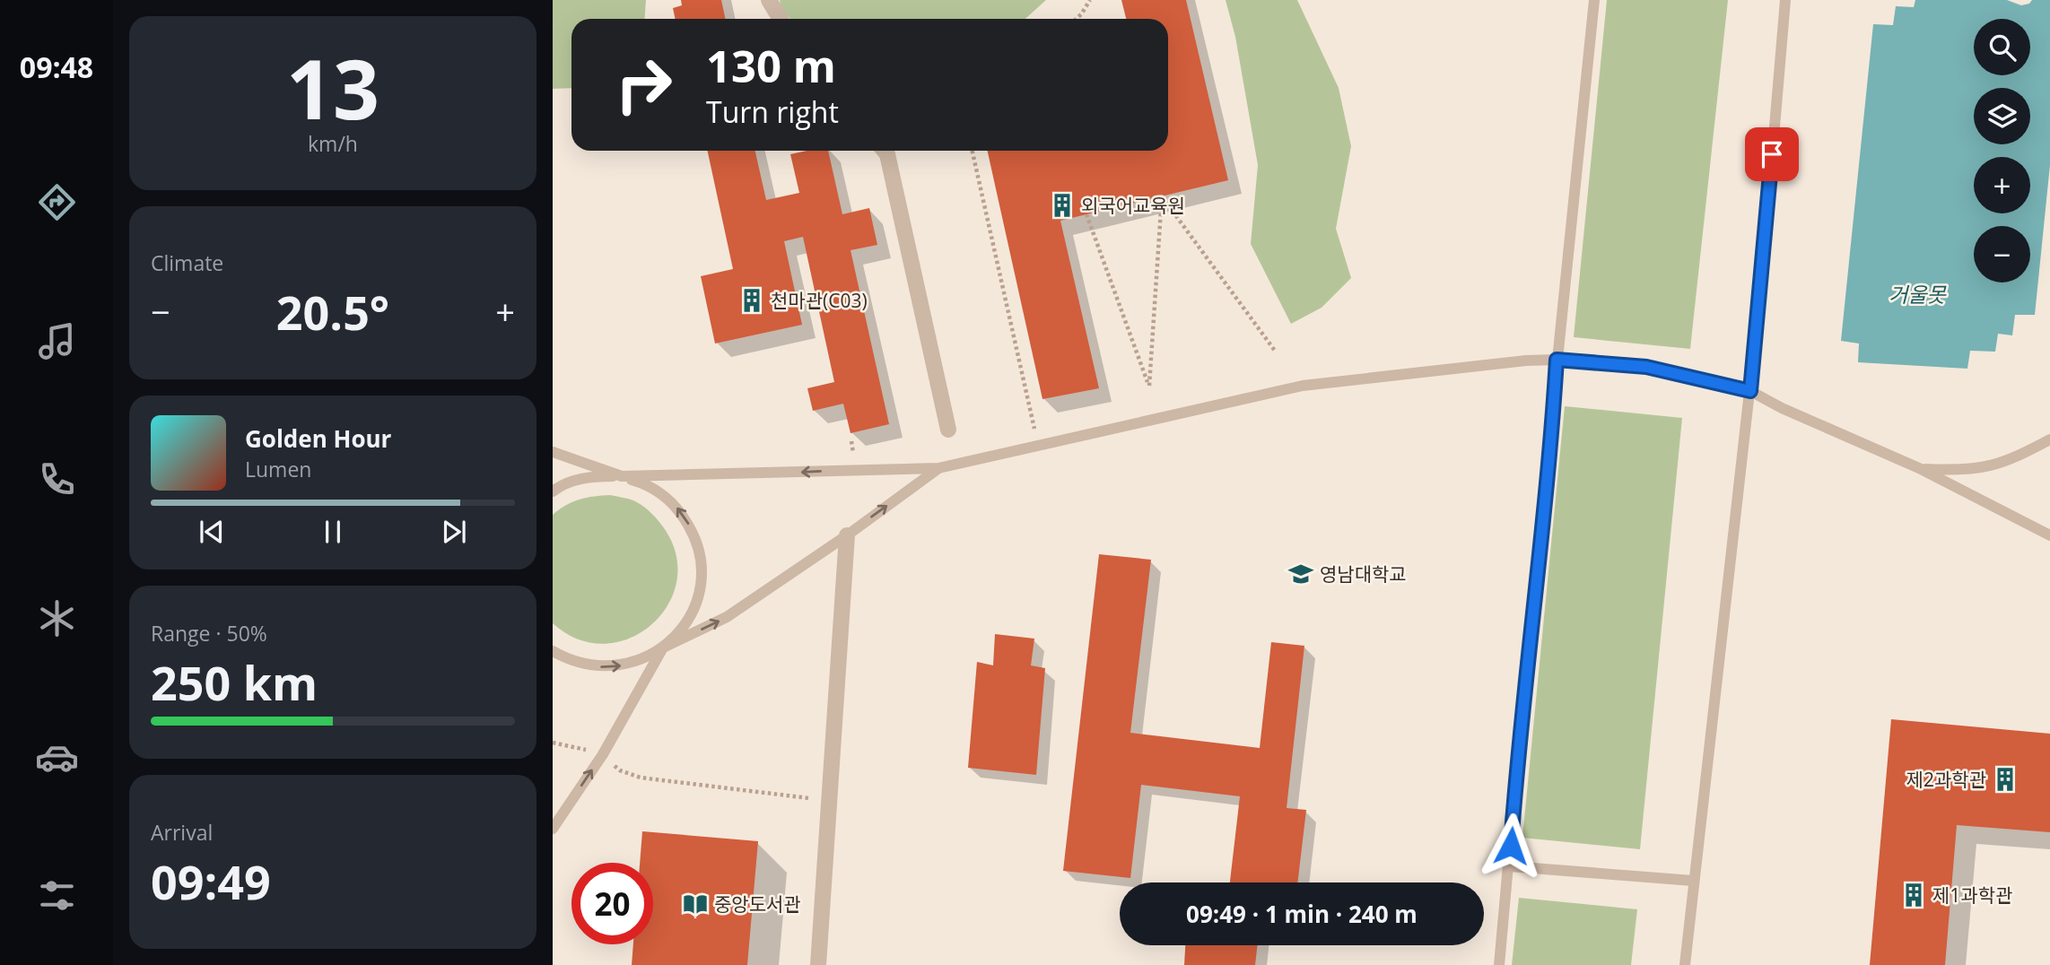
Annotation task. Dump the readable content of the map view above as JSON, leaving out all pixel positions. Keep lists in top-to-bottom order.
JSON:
{
  "water": ["거울못"],
  "places": {
    "building": [
      "외국어교육원",
      "천마관(C03)",
      "제2과학관",
      "제1과학관"
    ],
    "school or university": ["영남대학교"],
    "library": ["중앙도서관"]
  },
  "page": {
    "tabs": "09:48",
    "tile": [
      ["13", "km/h"],
      "Climate",
      ["Range · 50%", "250 km"],
      ["Arrival", "09:49"]
    ],
    "map_buttons": ["+", "−"],
    "turn": ["130 m", "Turn right"],
    "heat": ["−", "20.5°", "+"],
    "song": ["Golden Hour", "Lumen"],
    "limit": "20",
    "trip": "09:49 · 1 min · 240 m"
  }
}
